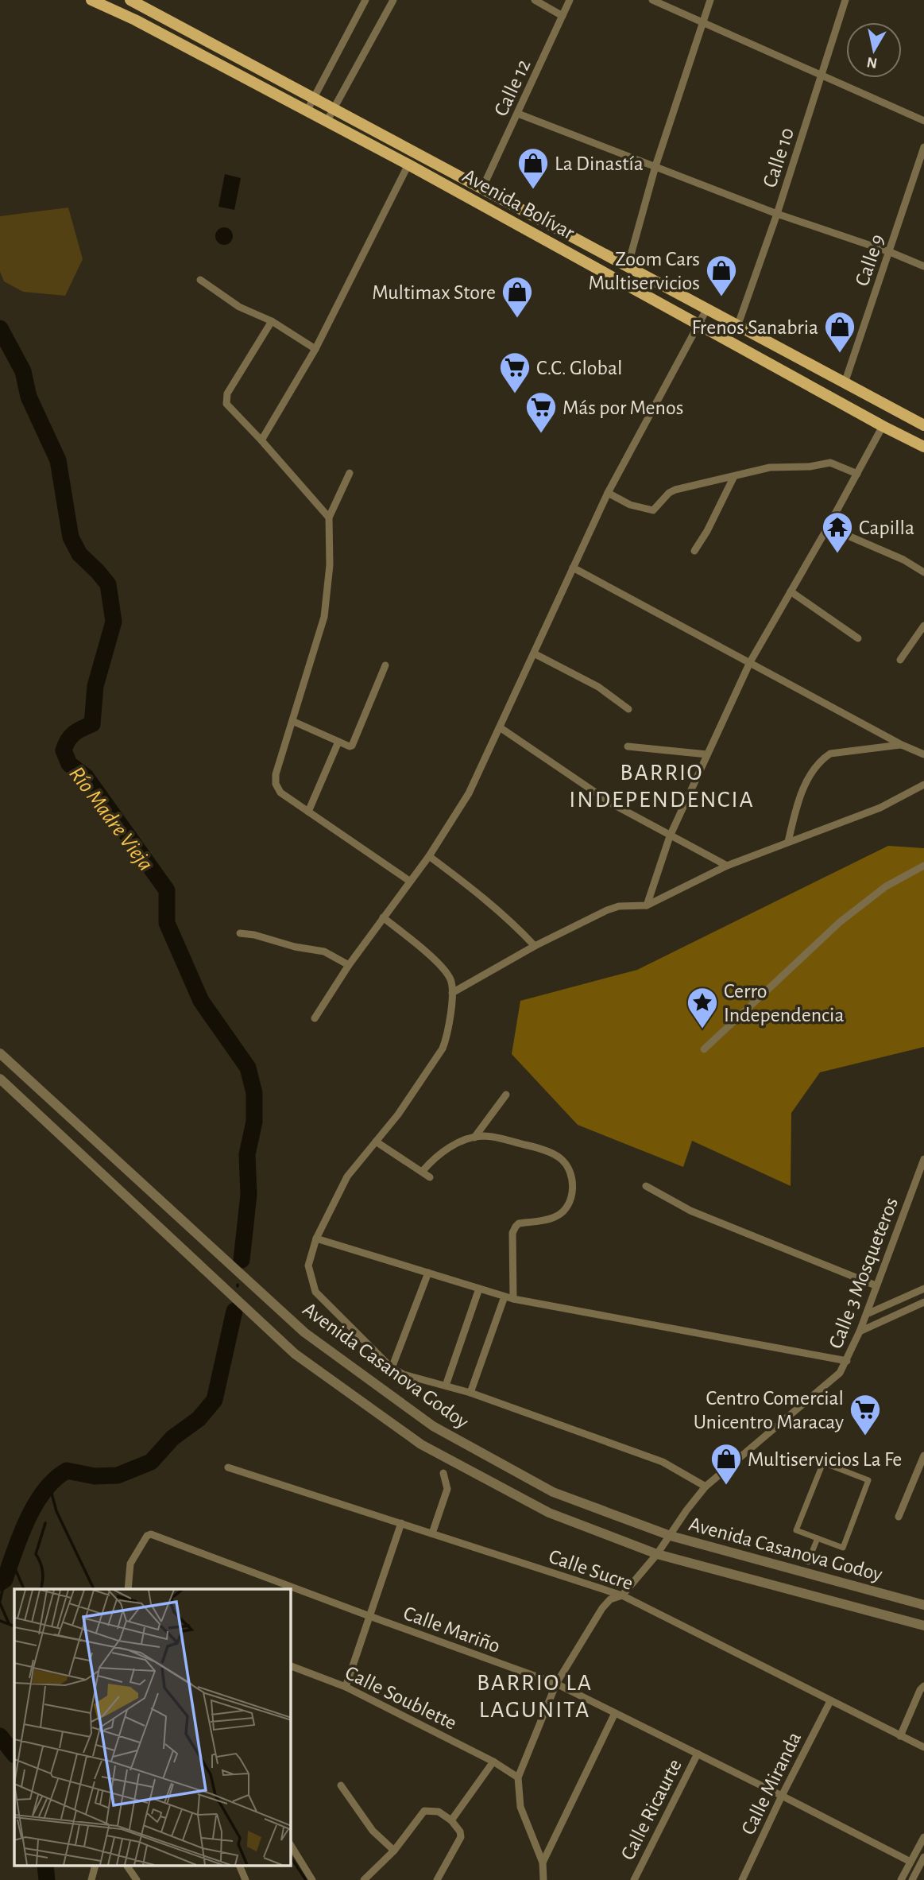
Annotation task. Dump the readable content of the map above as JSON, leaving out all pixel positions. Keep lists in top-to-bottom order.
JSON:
{
  "streets": {
    "main road": ["Avenida Bolívar"],
    "street": [
      "Calle 12",
      "Calle 10",
      "Calle 9",
      "Calle 3 Mosqueteros",
      "Avenida Casanova Godoy",
      "Calle Sucre",
      "Calle Mariño",
      "Calle Soublette",
      "Calle Miranda",
      "Calle Ricaurte"
    ]
  },
  "crossings": [
    ["Calle 12", "Avenida Bolívar"],
    ["Calle 10", "Avenida Bolívar"],
    ["Avenida Bolívar", "Calle 9"],
    ["Calle 3 Mosqueteros", "Avenida Casanova Godoy"],
    ["Calle 3 Mosqueteros", "Calle Sucre"],
    ["Calle 3 Mosqueteros", "Calle Mariño"],
    ["Calle 3 Mosqueteros", "Calle Soublette"],
    ["Calle Sucre", "Calle Miranda"],
    ["Calle Mariño", "Calle Miranda"],
    ["Calle Mariño", "Calle Ricaurte"]
  ],
  "districts": ["BARRIO INDEPENDENCIA", "BARRIO LA LAGUNITA"],
  "water": ["Río Madre Vieja"],
  "places": {
    "shop": [
      "La Dinastía",
      "Zoom Cars Multiservicios",
      "Multimax Store",
      "Frenos Sanabria",
      "Multiservicios La Fe"
    ],
    "supermarket": ["C.C. Global", "Más por Menos", "Centro Comercial Unicentro Maracay"],
    "temple": ["Capilla"],
    "place": ["Cerro Independencia"]
  },
  "north": "bottom"
}
